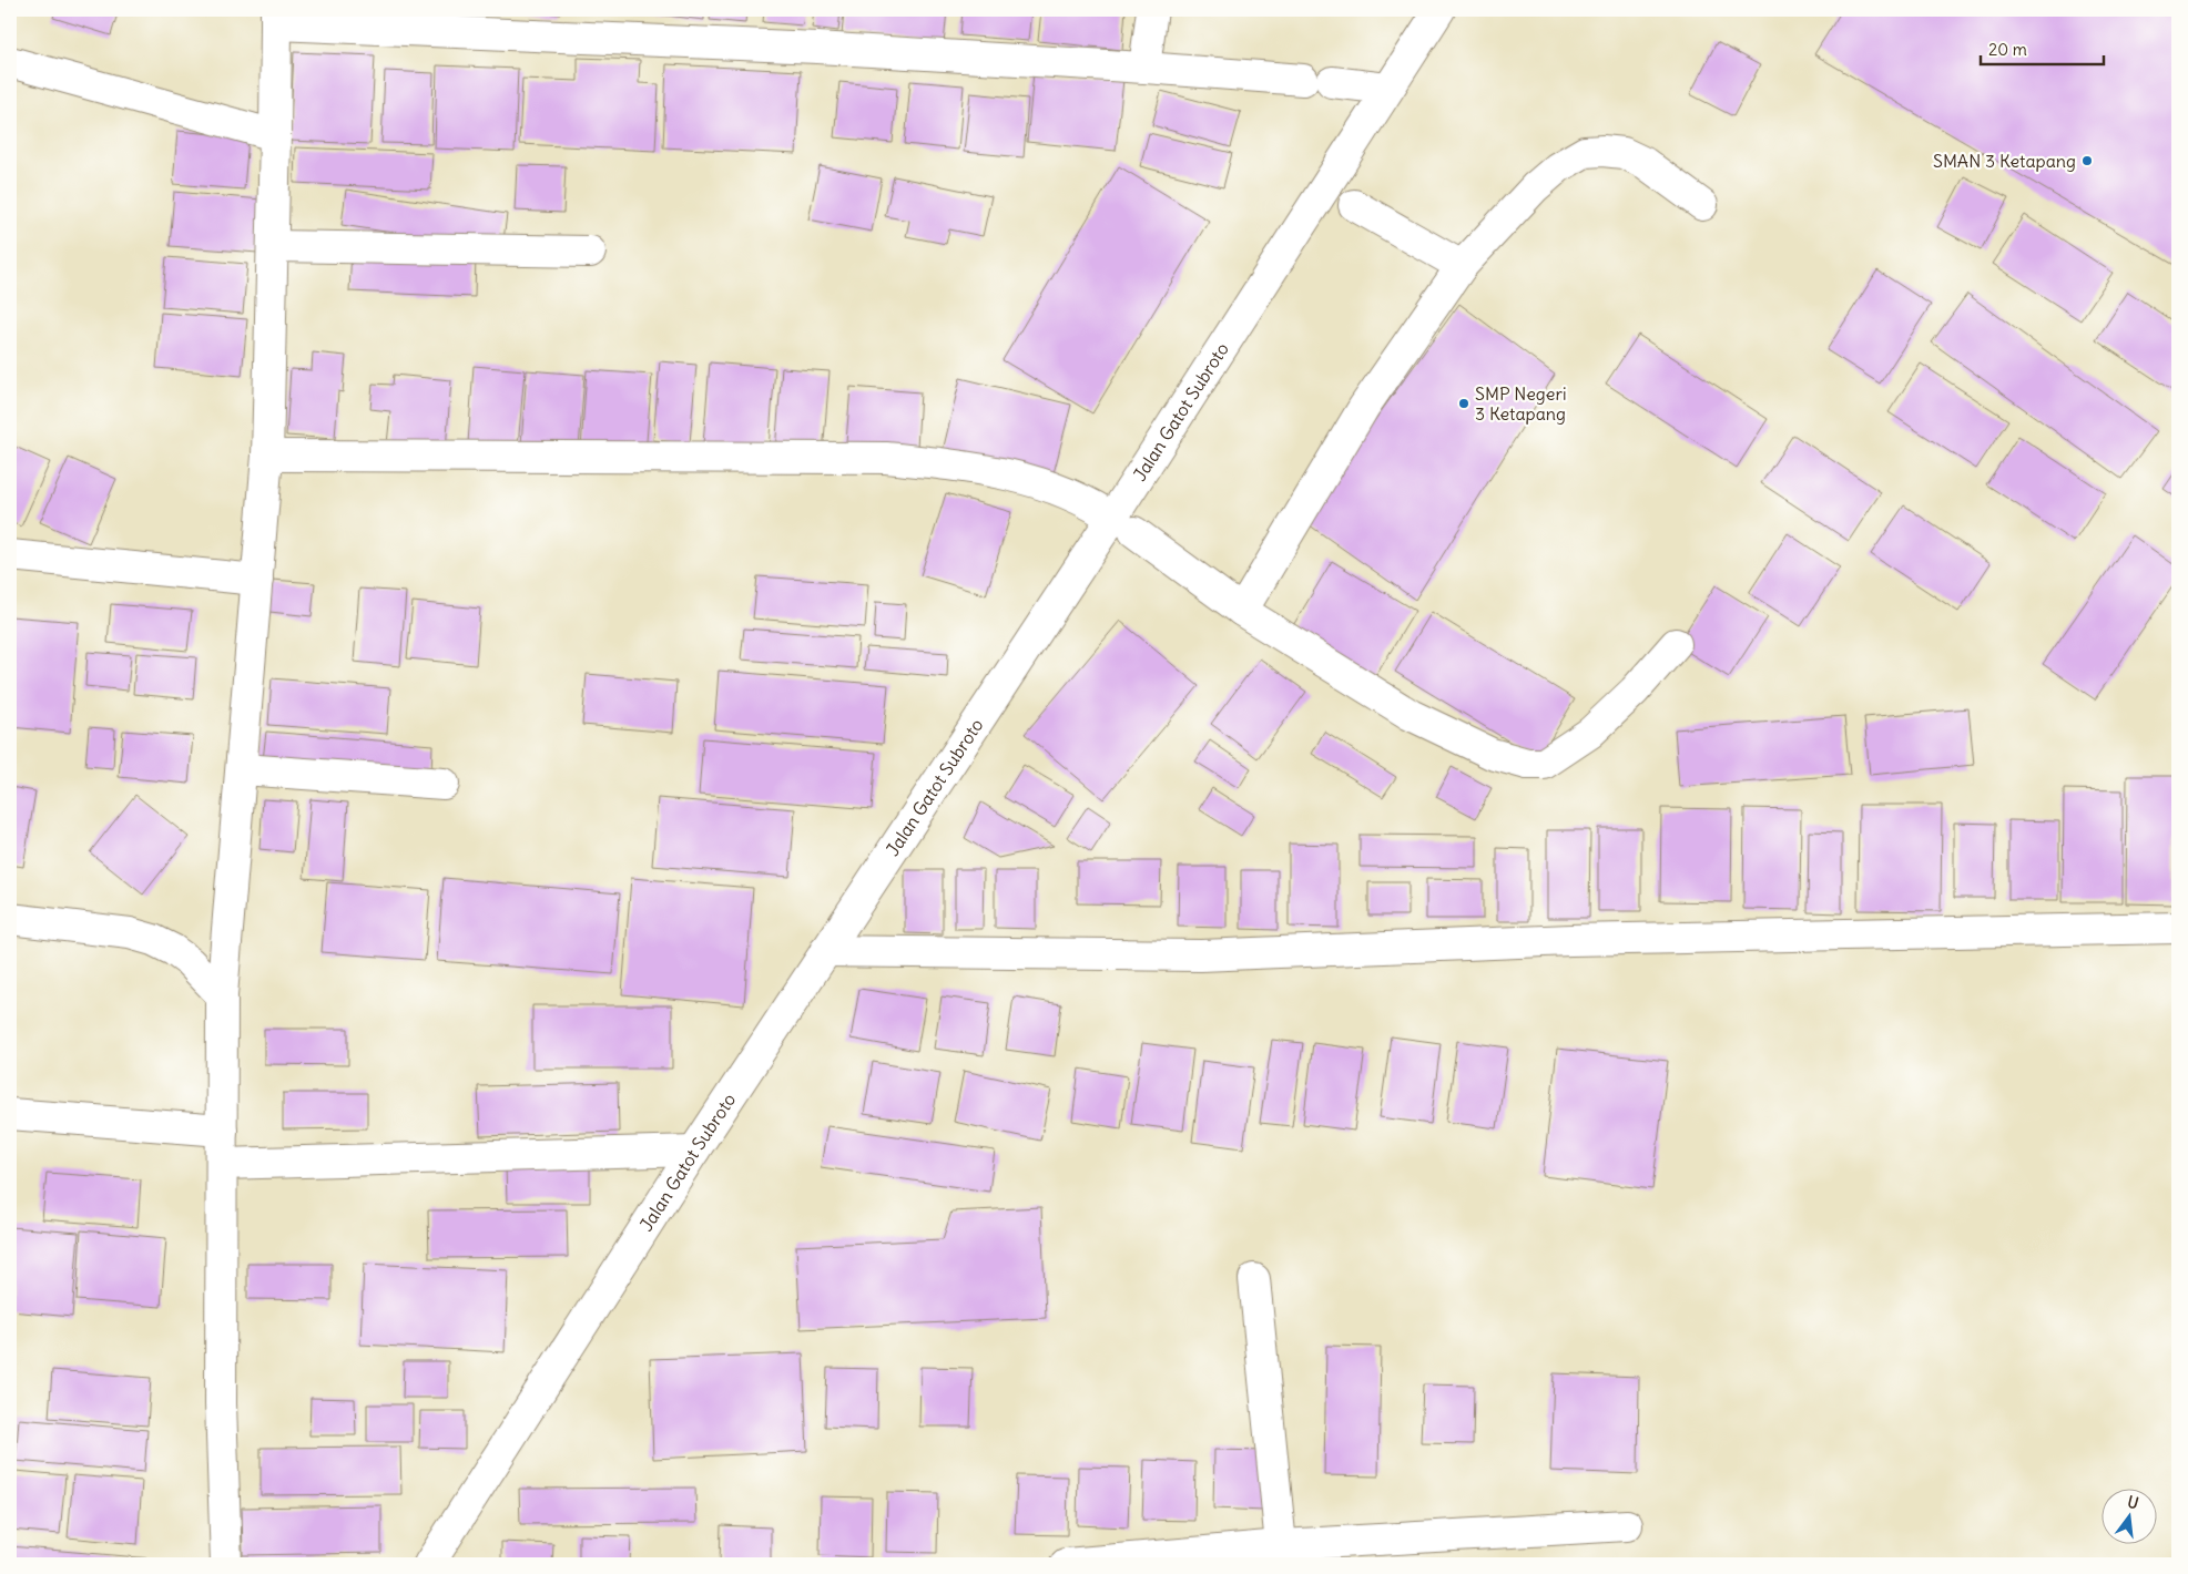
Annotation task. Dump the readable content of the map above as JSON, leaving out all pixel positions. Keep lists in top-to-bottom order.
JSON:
{
  "streets": {
    "street": ["Jalan Gatot Subroto"]
  },
  "places": ["SMAN 3 Ketapang", "SMP Negeri 3 Ketapang"],
  "scale_bar": "20 m",
  "north": "top"
}
